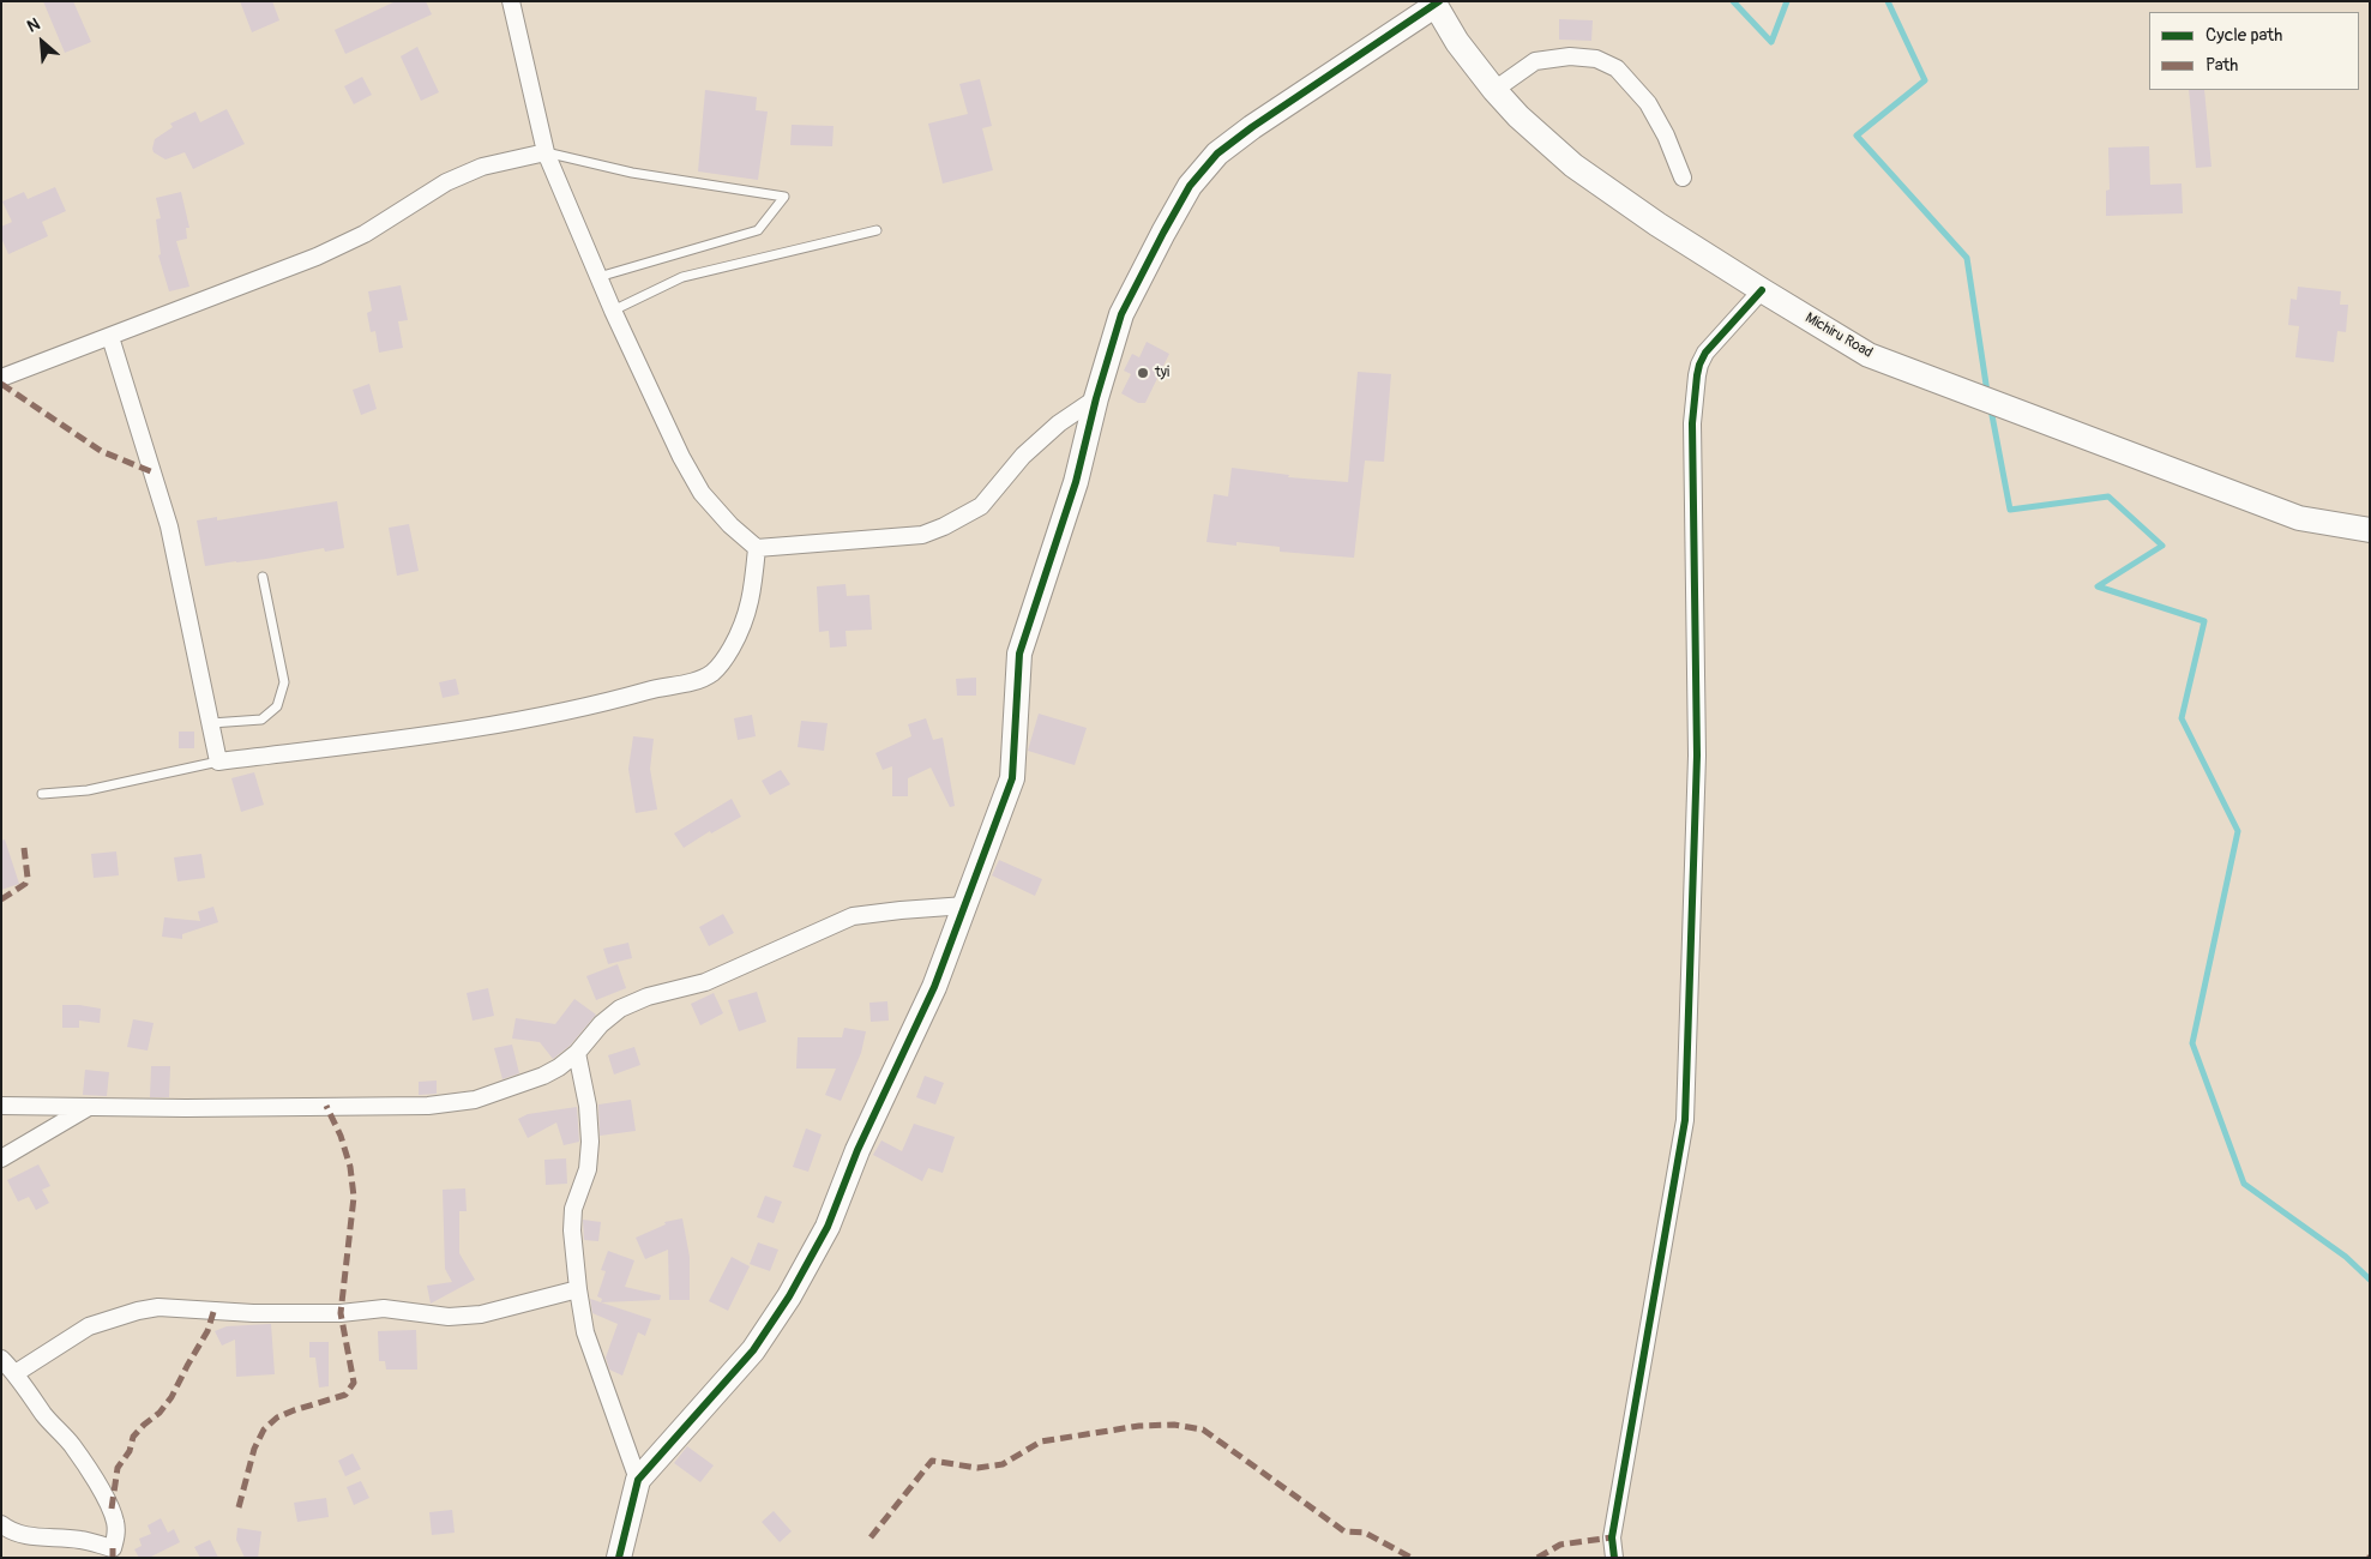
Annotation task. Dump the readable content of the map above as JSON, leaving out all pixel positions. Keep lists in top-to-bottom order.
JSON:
{
  "streets": {
    "street": ["Michiru Road"]
  },
  "places": ["tyi"],
  "legend": ["Cycle path", "Path"],
  "north": "top left"
}
